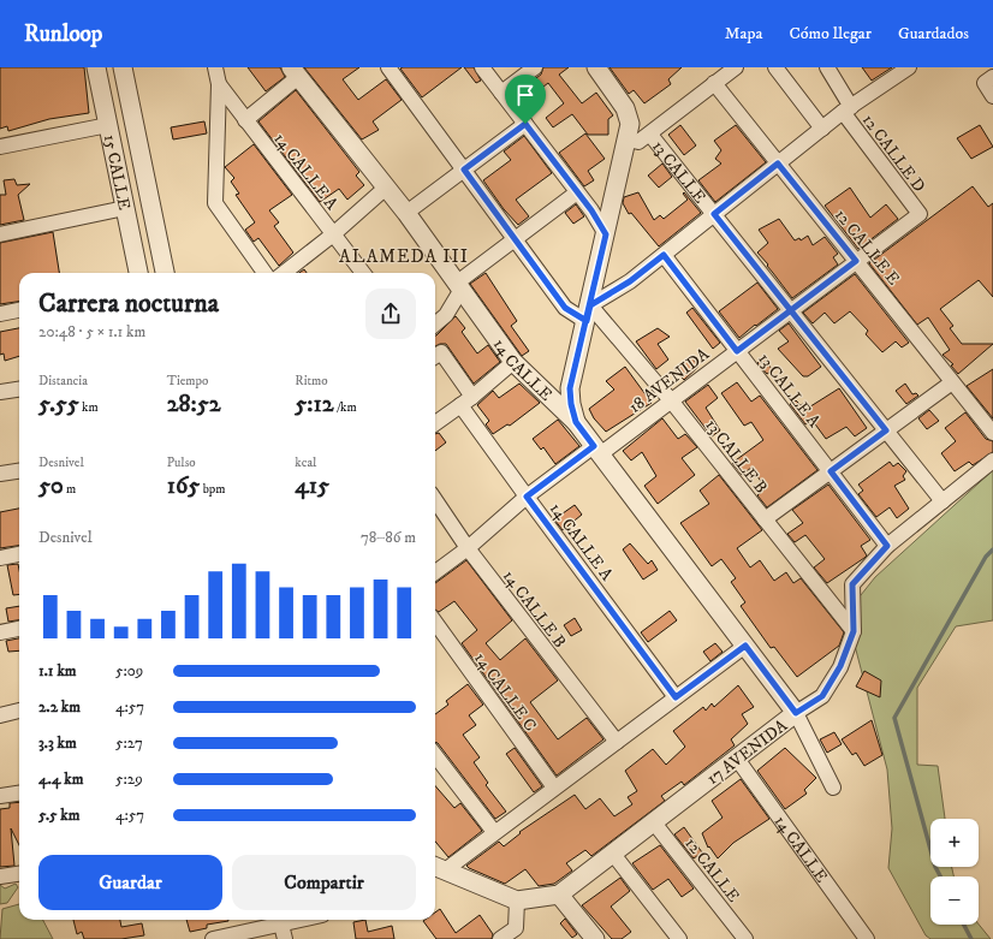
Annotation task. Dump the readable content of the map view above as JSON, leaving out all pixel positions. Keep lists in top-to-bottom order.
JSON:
{
  "streets": {
    "street": [
      "12 CALLE D",
      "14 CALLE A",
      "13 CALLE",
      "15 CALLE",
      "12 CALLE E",
      "14 CALLE",
      "18 AVENIDA",
      "13 CALLE A",
      "13 CALLE B",
      "14 CALLE B",
      "14 CALLE C",
      "17 AVENIDA",
      "12 CALLE"
    ]
  },
  "crossings": [
    ["12 CALLE D", "18 AVENIDA"],
    ["14 CALLE A", "18 AVENIDA"],
    ["13 CALLE", "18 AVENIDA"],
    ["13 CALLE", "17 AVENIDA"],
    ["12 CALLE E", "18 AVENIDA"],
    ["14 CALLE", "18 AVENIDA"],
    ["14 CALLE", "17 AVENIDA"],
    ["18 AVENIDA", "13 CALLE A"],
    ["18 AVENIDA", "13 CALLE B"],
    ["18 AVENIDA", "14 CALLE B"],
    ["13 CALLE A", "17 AVENIDA"],
    ["13 CALLE B", "17 AVENIDA"],
    ["17 AVENIDA", "12 CALLE"]
  ],
  "districts": ["ALAMEDA III"],
  "page": {
    "header": "Runloop",
    "nav": ["Mapa", "Cómo llegar", "Guardados"],
    "heading": ["Carrera nocturna", "20:48 · 5 × 1.1 km"],
    "stats": [
      ["Distancia", "5.55 km"],
      ["Tiempo", "28:52"],
      ["Ritmo", "5:12 /km"],
      ["Desnivel", "50 m"],
      ["Pulso", "165 bpm"],
      ["kcal", "415"]
    ],
    "chart": ["Desnivel", "78–86 m"],
    "list": [
      {
        "name": "1.1 km",
        "note": "5:09"
      },
      {
        "name": "2.2 km",
        "note": "4:57"
      },
      {
        "name": "3.3 km",
        "note": "5:27"
      },
      {
        "name": "4.4 km",
        "note": "5:29"
      },
      {
        "name": "5.5 km",
        "note": "4:57"
      }
    ],
    "map_buttons": ["+", "−"],
    "buttons": ["Guardar", "Compartir"]
  }
}
